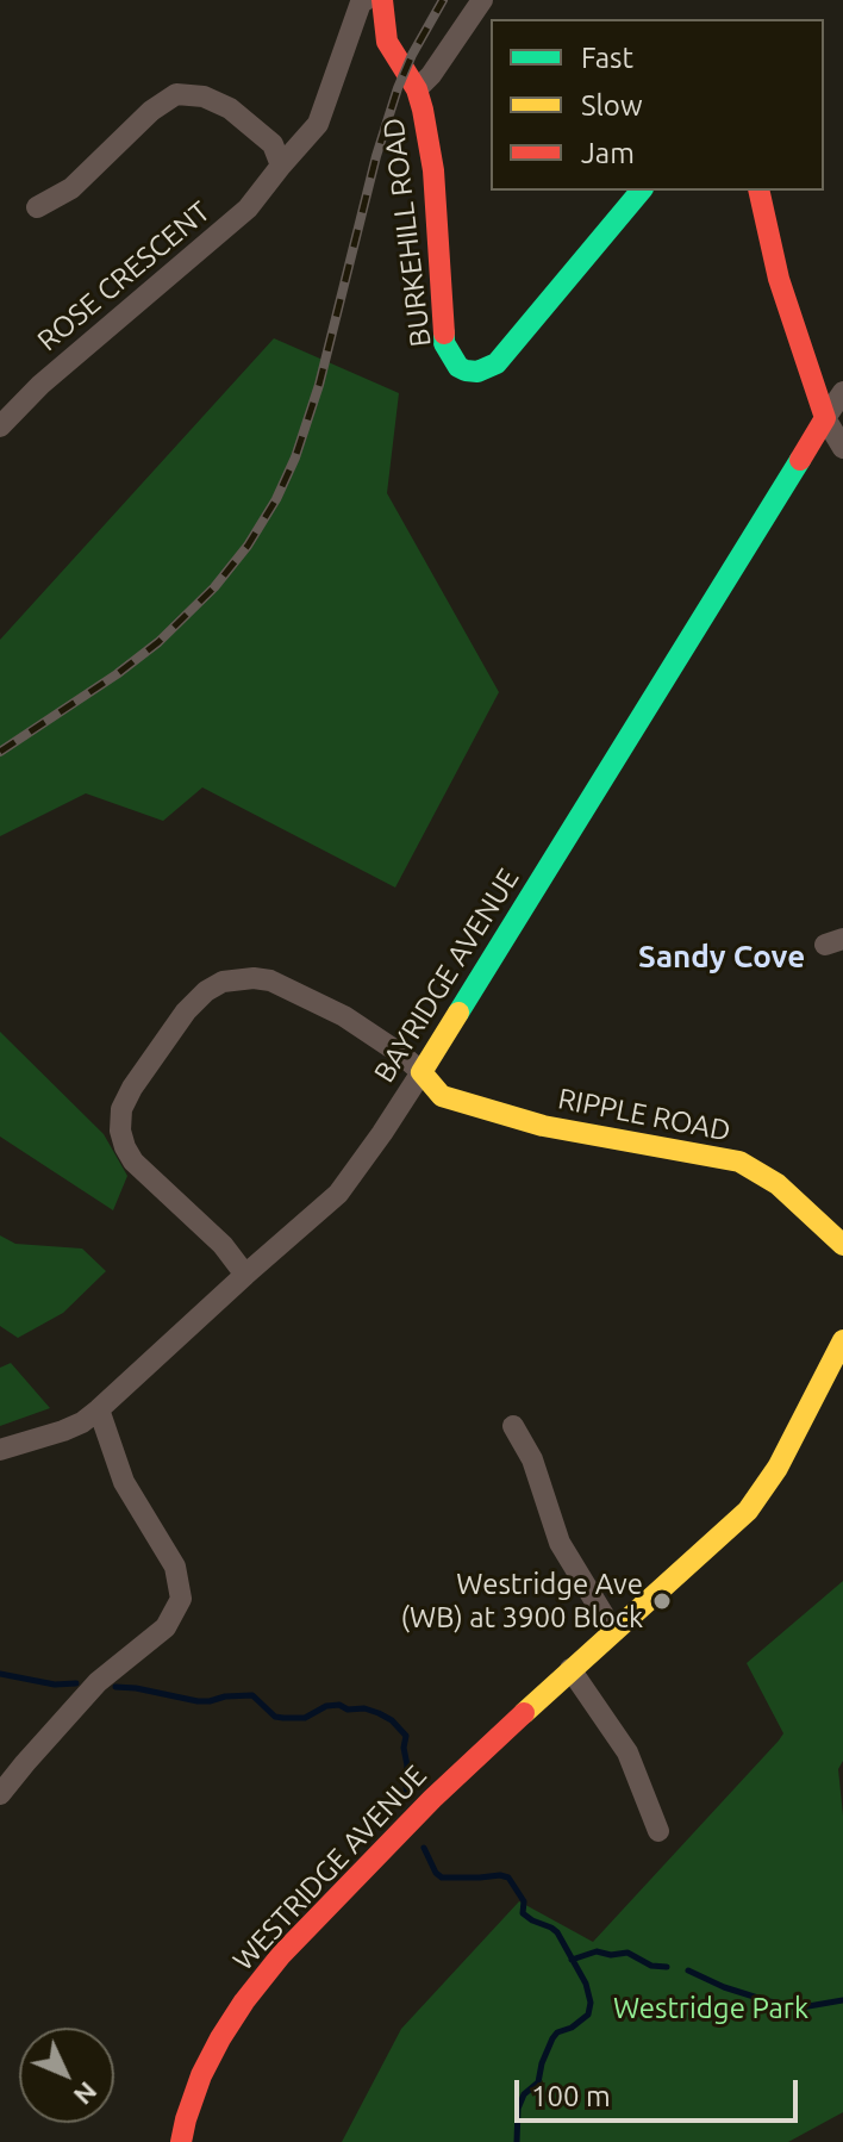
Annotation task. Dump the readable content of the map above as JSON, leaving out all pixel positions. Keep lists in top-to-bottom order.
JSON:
{
  "streets": {
    "street": [
      "BURKEHILL ROAD",
      "ROSE CRESCENT",
      "BAYRIDGE AVENUE",
      "RIPPLE ROAD",
      "WESTRIDGE AVENUE"
    ]
  },
  "crossings": [
    ["BAYRIDGE AVENUE", "RIPPLE ROAD"]
  ],
  "districts": ["Sandy Cove"],
  "parks": ["Westridge Park"],
  "places": ["Westridge Ave (WB) at 3900 Block"],
  "legend": ["Fast", "Slow", "Jam"],
  "scale_bar": "100 m",
  "north": "bottom right"
}
